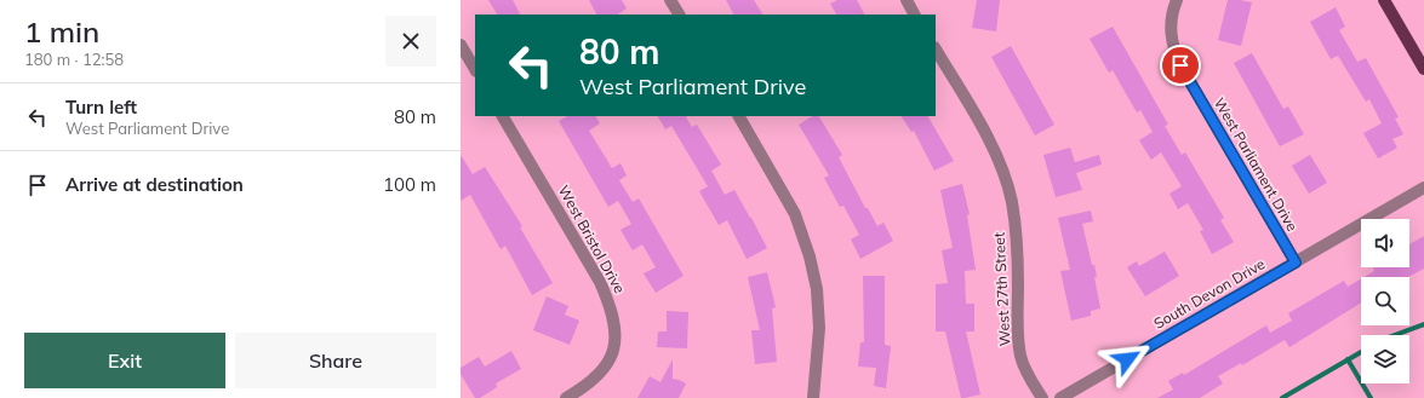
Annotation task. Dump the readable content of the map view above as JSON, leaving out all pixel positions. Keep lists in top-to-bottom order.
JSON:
{
  "streets": {
    "street": [
      "West Parliament Drive",
      "West Bristol Drive",
      "West 27th Street",
      "South Devon Drive"
    ]
  },
  "crossings": [
    ["West Parliament Drive", "South Devon Drive"]
  ],
  "page": {
    "heading": ["1 min", "180 m · 12:58"],
    "turn": ["80 m", "West Parliament Drive"],
    "list": [
      {
        "name": "Turn left",
        "note": "West Parliament Drive",
        "value": "80 m"
      },
      {
        "name": "Arrive at destination",
        "value": "100 m"
      }
    ],
    "buttons": ["Exit", "Share"]
  }
}
